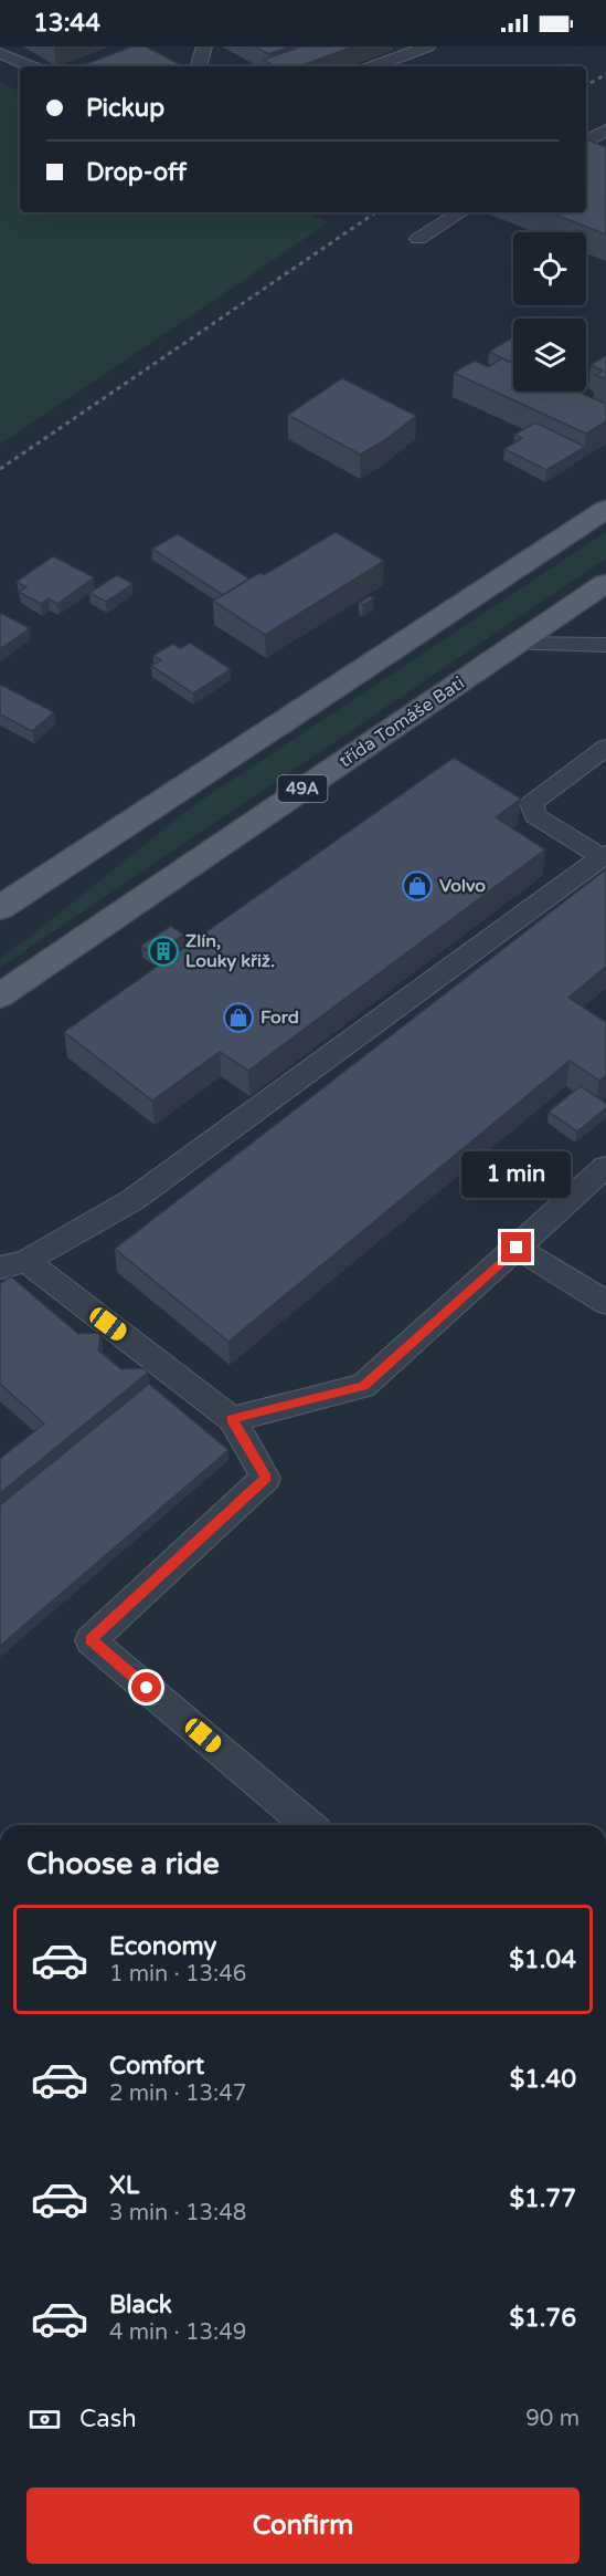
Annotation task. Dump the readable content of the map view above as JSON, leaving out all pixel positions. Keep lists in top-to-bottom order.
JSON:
{
  "streets": {
    "main road": ["třída Tomáše Bati", "49A"]
  },
  "places": {
    "shop": ["Volvo", "Ford"],
    "building": ["Zlín, Louky křiž."]
  },
  "page": {
    "status": "13:44",
    "banner": ["Pickup", "Drop-off"],
    "bubble": "1 min",
    "heading": "Choose a ride",
    "list": [
      {
        "name": "Economy",
        "note": "1 min · 13:46",
        "value": "$1.04"
      },
      {
        "name": "Comfort",
        "note": "2 min · 13:47",
        "value": "$1.40"
      },
      {
        "name": "XL",
        "note": "3 min · 13:48",
        "value": "$1.77"
      },
      {
        "name": "Black",
        "note": "4 min · 13:49",
        "value": "$1.76"
      }
    ],
    "pay": ["Cash", "90 m"],
    "buttons": "Confirm"
  }
}
